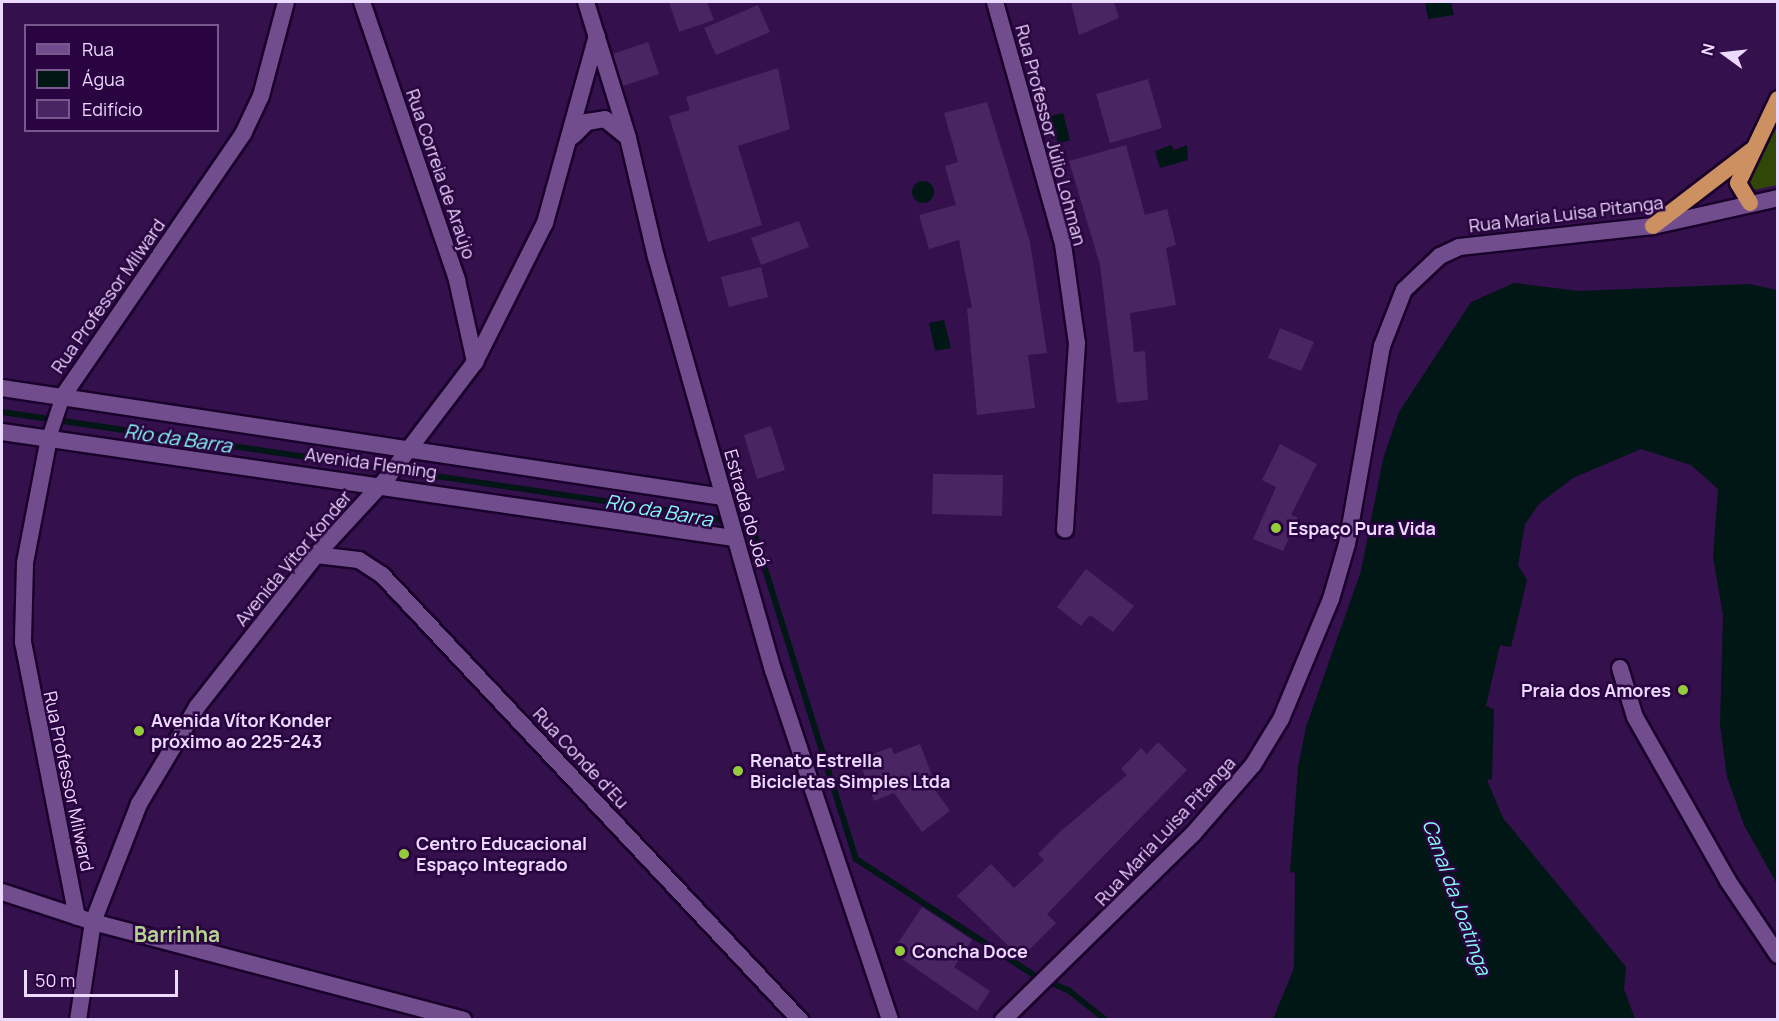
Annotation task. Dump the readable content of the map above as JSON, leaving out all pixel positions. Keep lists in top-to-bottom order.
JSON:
{
  "streets": {
    "street": [
      "Rua Professor Júlio Lohman",
      "Rua Correia de Araújo",
      "Rua Maria Luisa Pitanga",
      "Rua Professor Milward",
      "Avenida Fleming",
      "Estrada do Joá",
      "Avenida Vitor Konder",
      "Rua Conde d'Eu"
    ]
  },
  "crossings": [
    ["Rua Correia de Araújo", "Avenida Vitor Konder"],
    ["Rua Professor Milward", "Avenida Fleming"],
    ["Rua Professor Milward", "Avenida Vitor Konder"],
    ["Avenida Fleming", "Estrada do Joá"],
    ["Avenida Fleming", "Avenida Vitor Konder"],
    ["Estrada do Joá", "Avenida Vitor Konder"],
    ["Avenida Vitor Konder", "Rua Conde d'Eu"]
  ],
  "districts": ["Barrinha"],
  "water": ["Rio da Barra", "Canal da Joatinga"],
  "places": [
    "Espaço Pura Vida",
    "Praia dos Amores",
    "Avenida Vítor Konder próximo ao 225-243",
    "Renato Estrella Bicicletas Simples Ltda",
    "Centro Educacional Espaço Integrado",
    "Concha Doce"
  ],
  "legend": ["Rua", "Água", "Edifício"],
  "scale_bar": "50 m",
  "north": "left"
}
